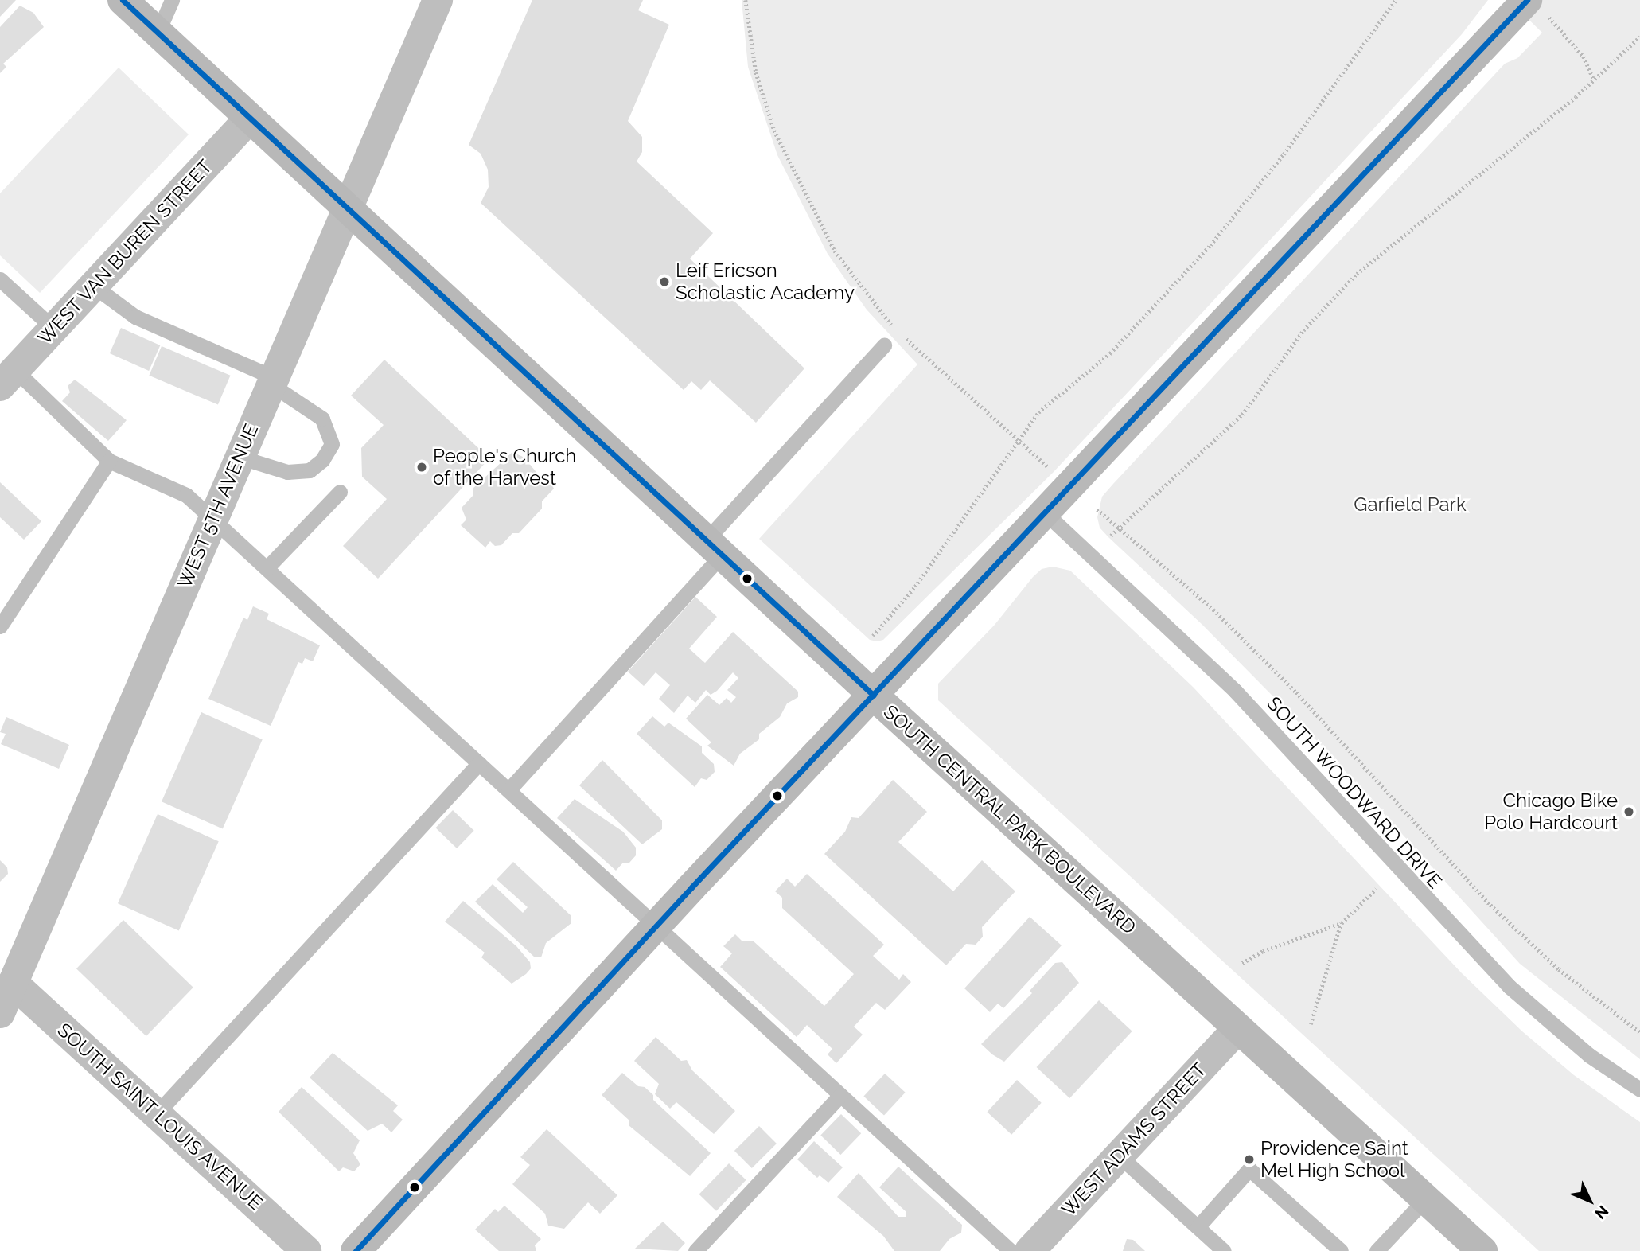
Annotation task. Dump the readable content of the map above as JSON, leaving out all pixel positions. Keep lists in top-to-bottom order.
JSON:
{
  "streets": {
    "street": [
      "WEST VAN BUREN STREET",
      "WEST 5TH AVENUE",
      "SOUTH CENTRAL PARK BOULEVARD",
      "SOUTH SAINT LOUIS AVENUE",
      "WEST ADAMS STREET"
    ],
    "lane": ["SOUTH WOODWARD DRIVE"]
  },
  "crossings": [
    ["WEST VAN BUREN STREET", "SOUTH CENTRAL PARK BOULEVARD"],
    ["WEST 5TH AVENUE", "SOUTH CENTRAL PARK BOULEVARD"],
    ["WEST 5TH AVENUE", "SOUTH SAINT LOUIS AVENUE"],
    ["SOUTH CENTRAL PARK BOULEVARD", "WEST ADAMS STREET"]
  ],
  "parks": ["Garfield Park"],
  "places": [
    "Leif Ericson Scholastic Academy",
    "People's Church of the Harvest",
    "Chicago Bike Polo Hardcourt",
    "Providence Saint Mel High School"
  ],
  "north": "bottom right"
}
